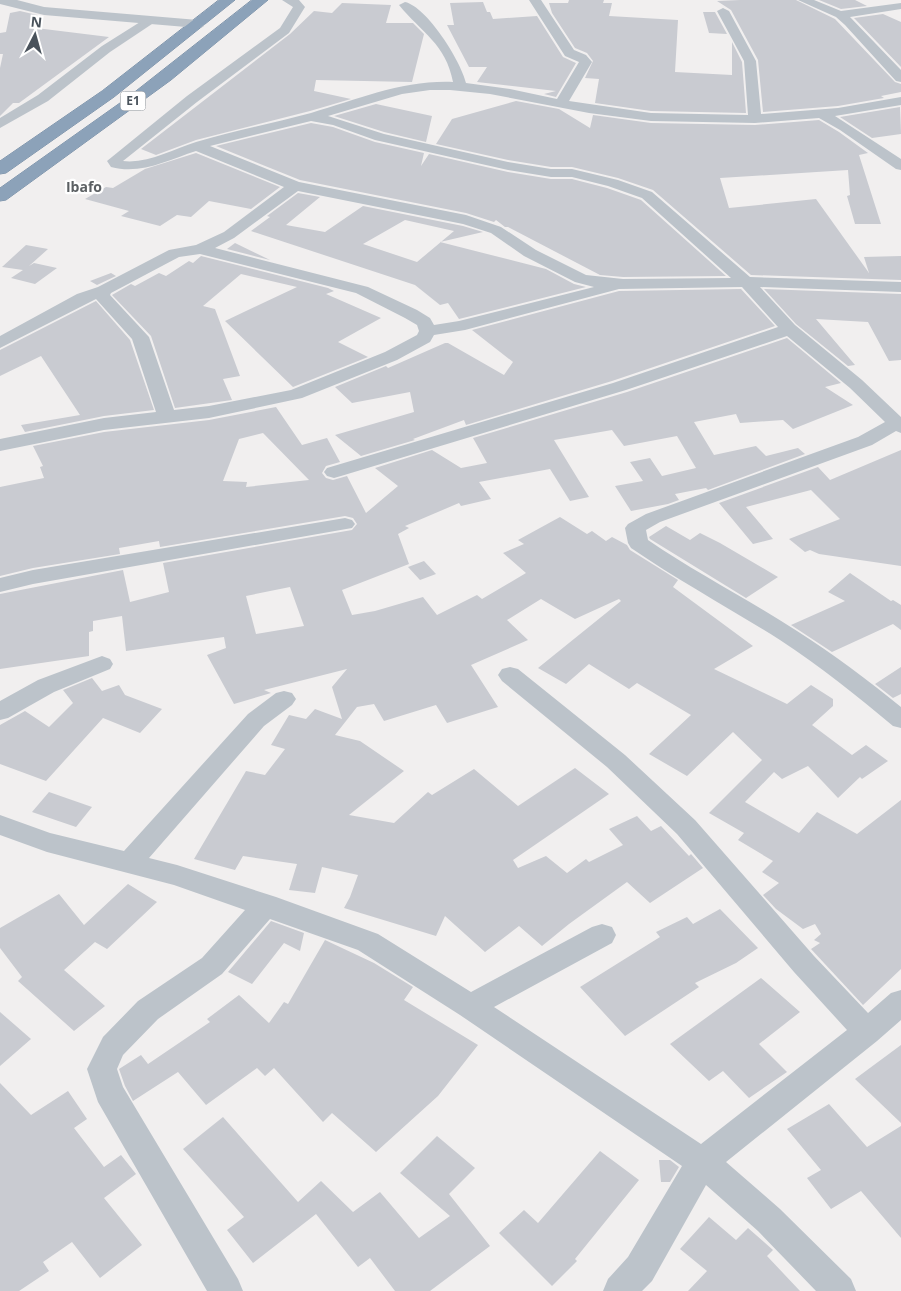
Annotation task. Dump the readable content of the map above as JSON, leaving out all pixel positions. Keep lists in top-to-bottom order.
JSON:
{
  "streets": {
    "highway": ["E1"]
  },
  "districts": ["Ibafo"],
  "north": "top"
}
